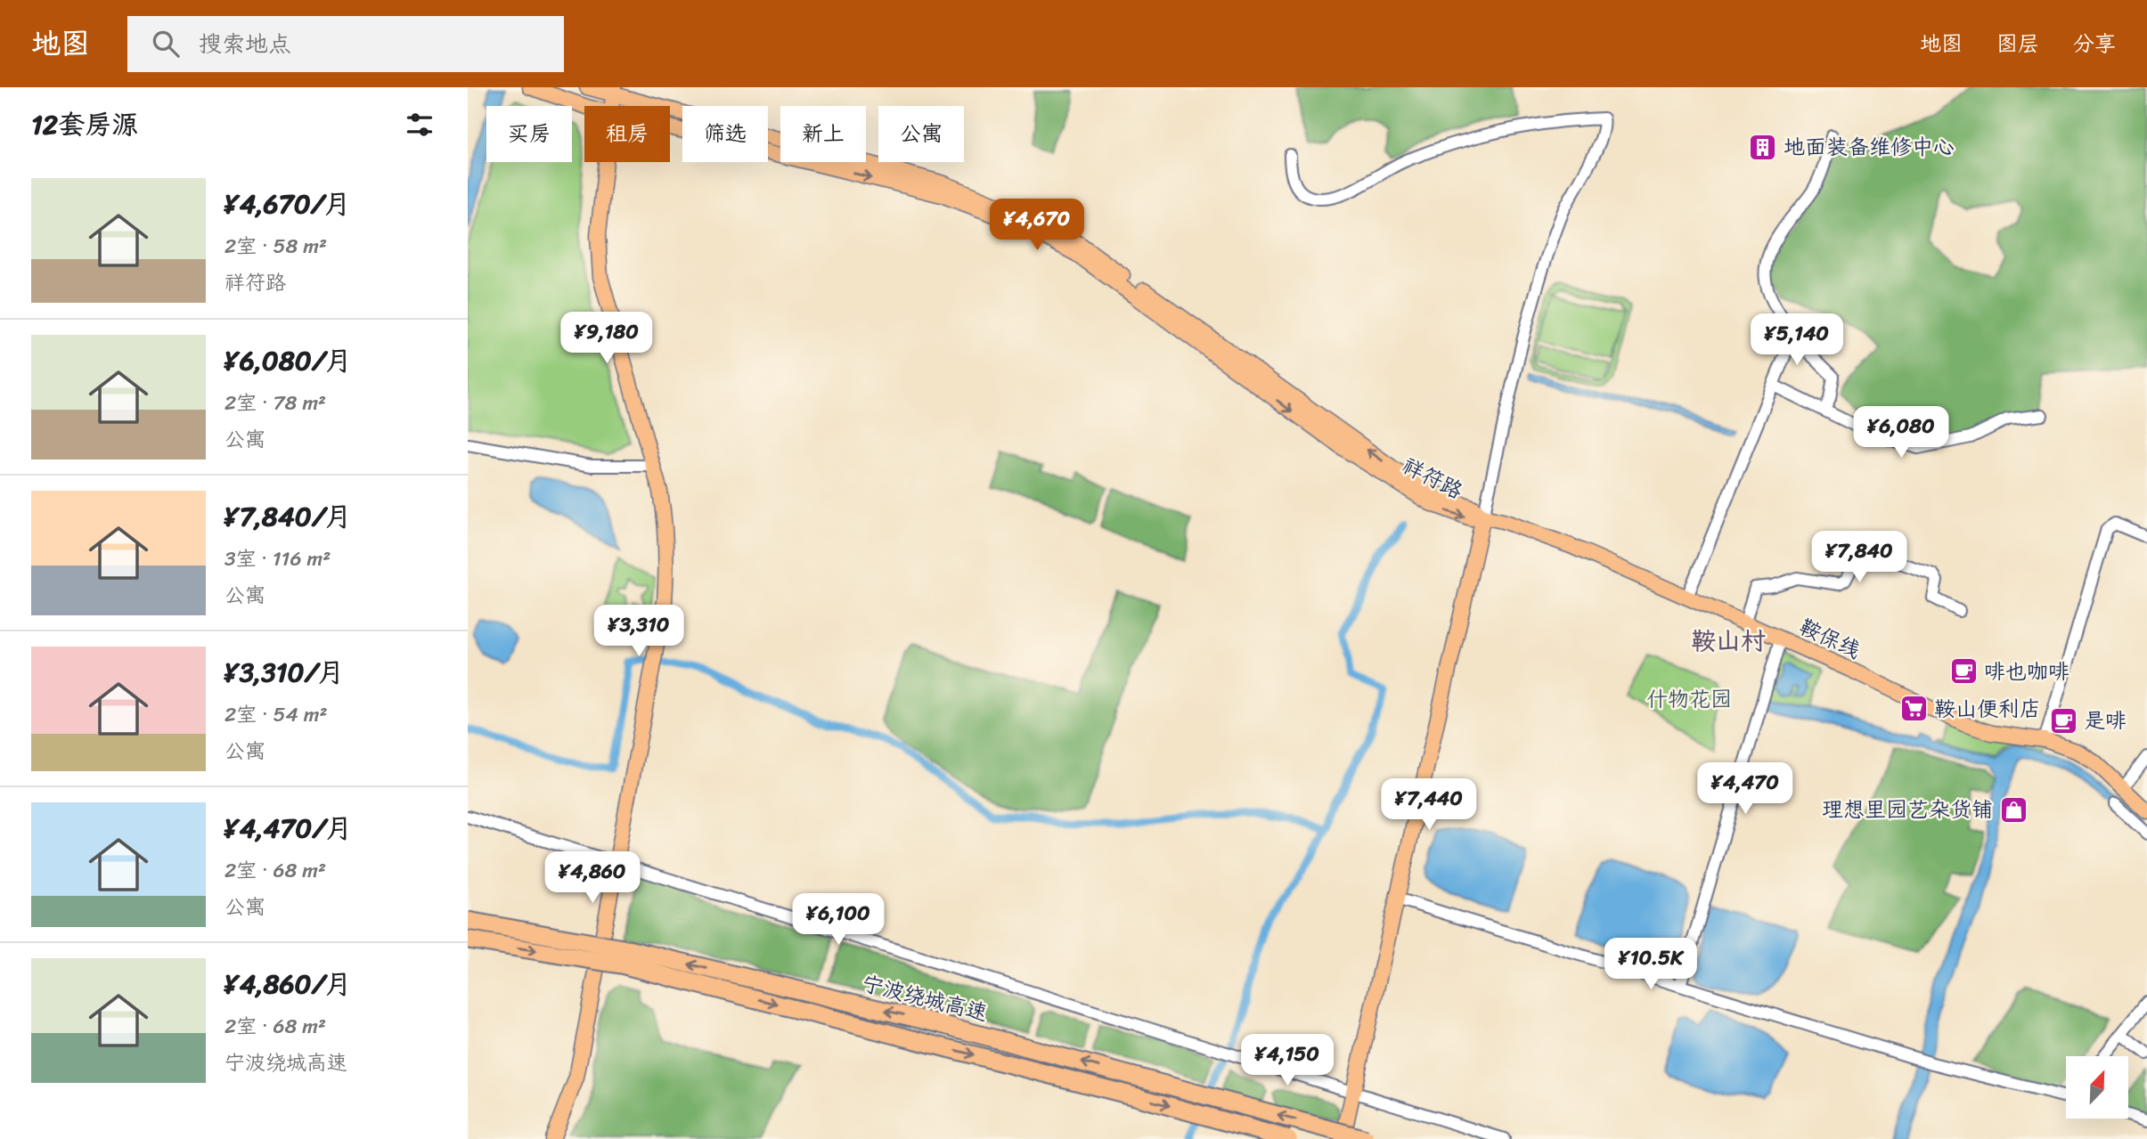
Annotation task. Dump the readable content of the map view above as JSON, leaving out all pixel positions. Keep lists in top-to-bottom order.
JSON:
{
  "streets": {
    "highway": ["宁波绕城高速"],
    "main road": ["祥符路", "鞍保线"]
  },
  "crossings": [
    ["祥符路", "鞍保线"]
  ],
  "districts": ["鞍山村"],
  "parks": ["什物花园"],
  "places": {
    "building": ["地面装备维修中心"],
    "cafe": ["啡也咖啡", "是啡"],
    "supermarket": ["鞍山便利店"],
    "shop": ["理想里园艺杂货铺"]
  },
  "north": "top right",
  "page": {
    "header": "地图",
    "search": "搜索地点",
    "nav": ["地图", "图层", "分享"],
    "heading": "12套房源",
    "chip": [
      "买房",
      "租房",
      "筛选",
      "新上",
      "公寓"
    ],
    "list": [
      {
        "name": "¥4,670/月",
        "note": "2室 · 58 m² · 祥符路"
      },
      {
        "name": "¥6,080/月",
        "note": "2室 · 78 m² · 公寓"
      },
      {
        "name": "¥7,840/月",
        "note": "3室 · 116 m² · 公寓"
      },
      {
        "name": "¥3,310/月",
        "note": "2室 · 54 m² · 公寓"
      },
      {
        "name": "¥4,470/月",
        "note": "2室 · 68 m² · 公寓"
      },
      {
        "name": "¥4,860/月",
        "note": "2室 · 68 m² · 宁波绕城高速"
      }
    ],
    "price": [
      "¥4,670",
      "¥9,180",
      "¥5,140",
      "¥6,080",
      "¥7,840",
      "¥3,310",
      "¥4,470",
      "¥7,440",
      "¥4,860",
      "¥6,100",
      "¥10.5K",
      "¥4,150"
    ]
  }
}
